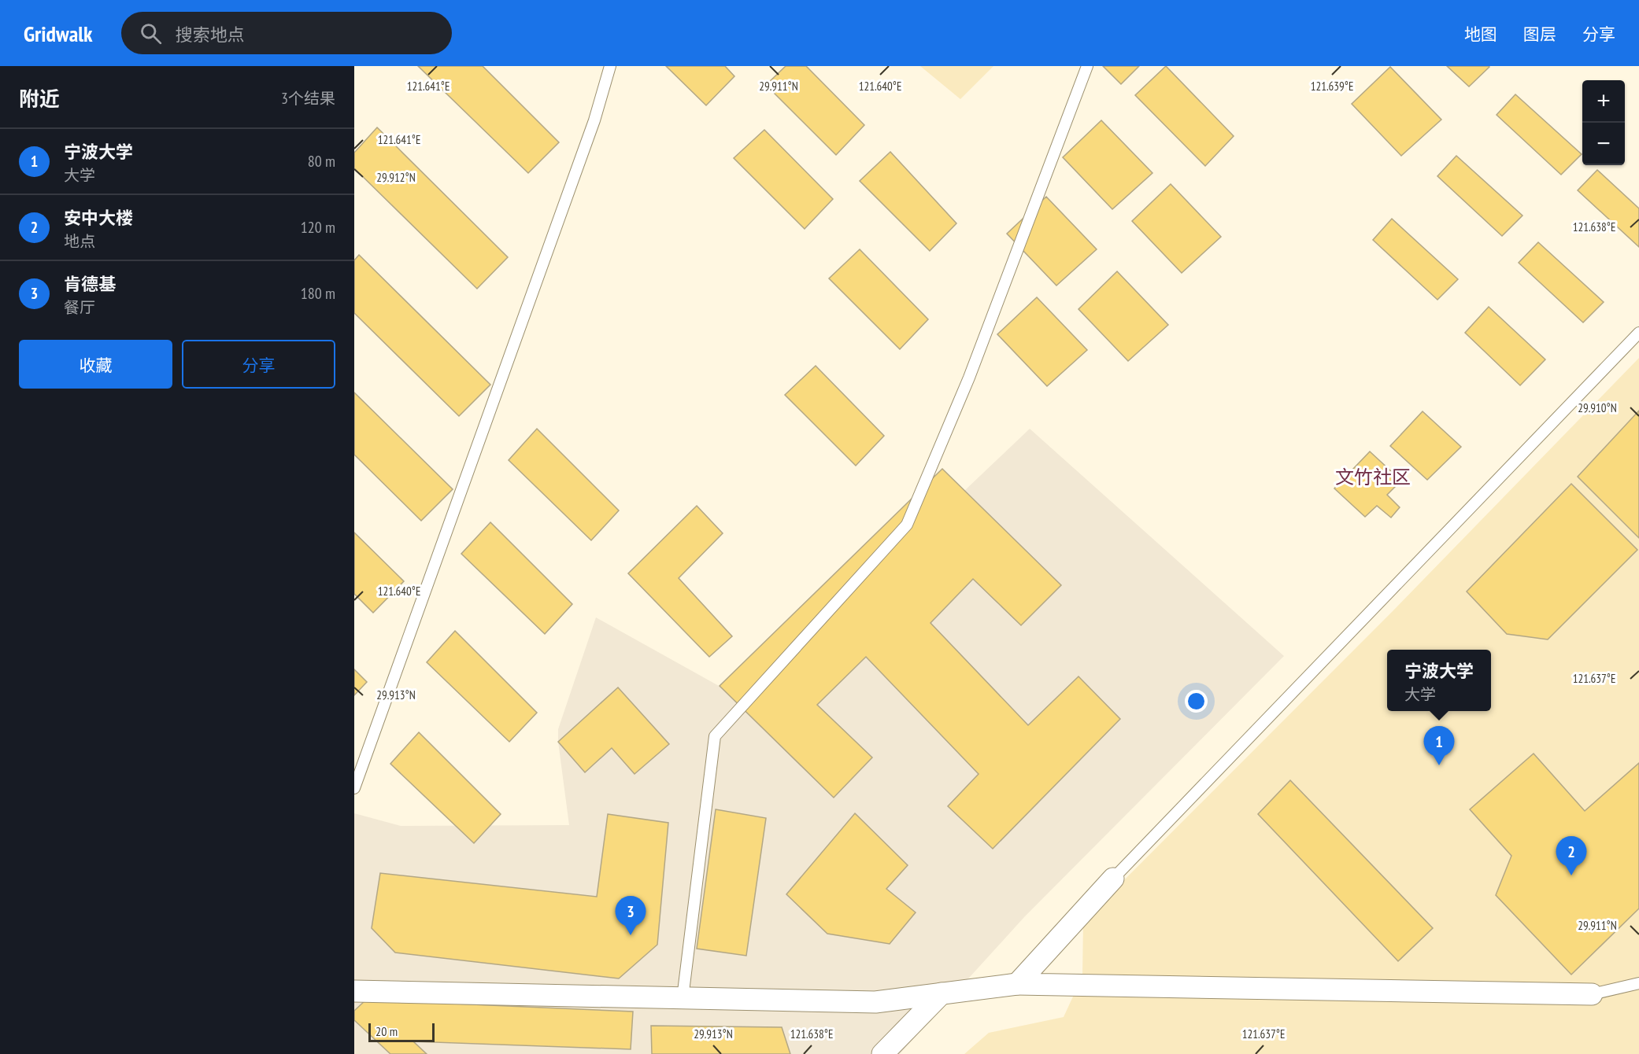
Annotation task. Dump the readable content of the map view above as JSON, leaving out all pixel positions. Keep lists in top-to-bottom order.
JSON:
{
  "districts": ["文竹社区"],
  "scale_bar": "20 m",
  "page": {
    "header": "Gridwalk",
    "search": "搜索地点",
    "nav": ["地图", "图层", "分享"],
    "heading": ["附近", "3个结果"],
    "map_buttons": ["+", "−"],
    "list": [
      {
        "mark": "1",
        "name": "宁波大学",
        "note": "大学",
        "value": "80 m"
      },
      {
        "mark": "2",
        "name": "安中大楼",
        "note": "地点",
        "value": "120 m"
      },
      {
        "mark": "3",
        "name": "肯德基",
        "note": "餐厅",
        "value": "180 m"
      }
    ],
    "buttons": ["收藏", "分享"],
    "popup": ["宁波大学", "大学"],
    "pins": ["1", "2", "3"],
    "scale": "20 m"
  },
  "coordinates": [
    "121.641°E",
    "29.911°N",
    "121.640°E",
    "121.639°E",
    "29.912°N",
    "121.638°E",
    "29.910°N",
    "121.637°E",
    "29.913°N"
  ]
}
